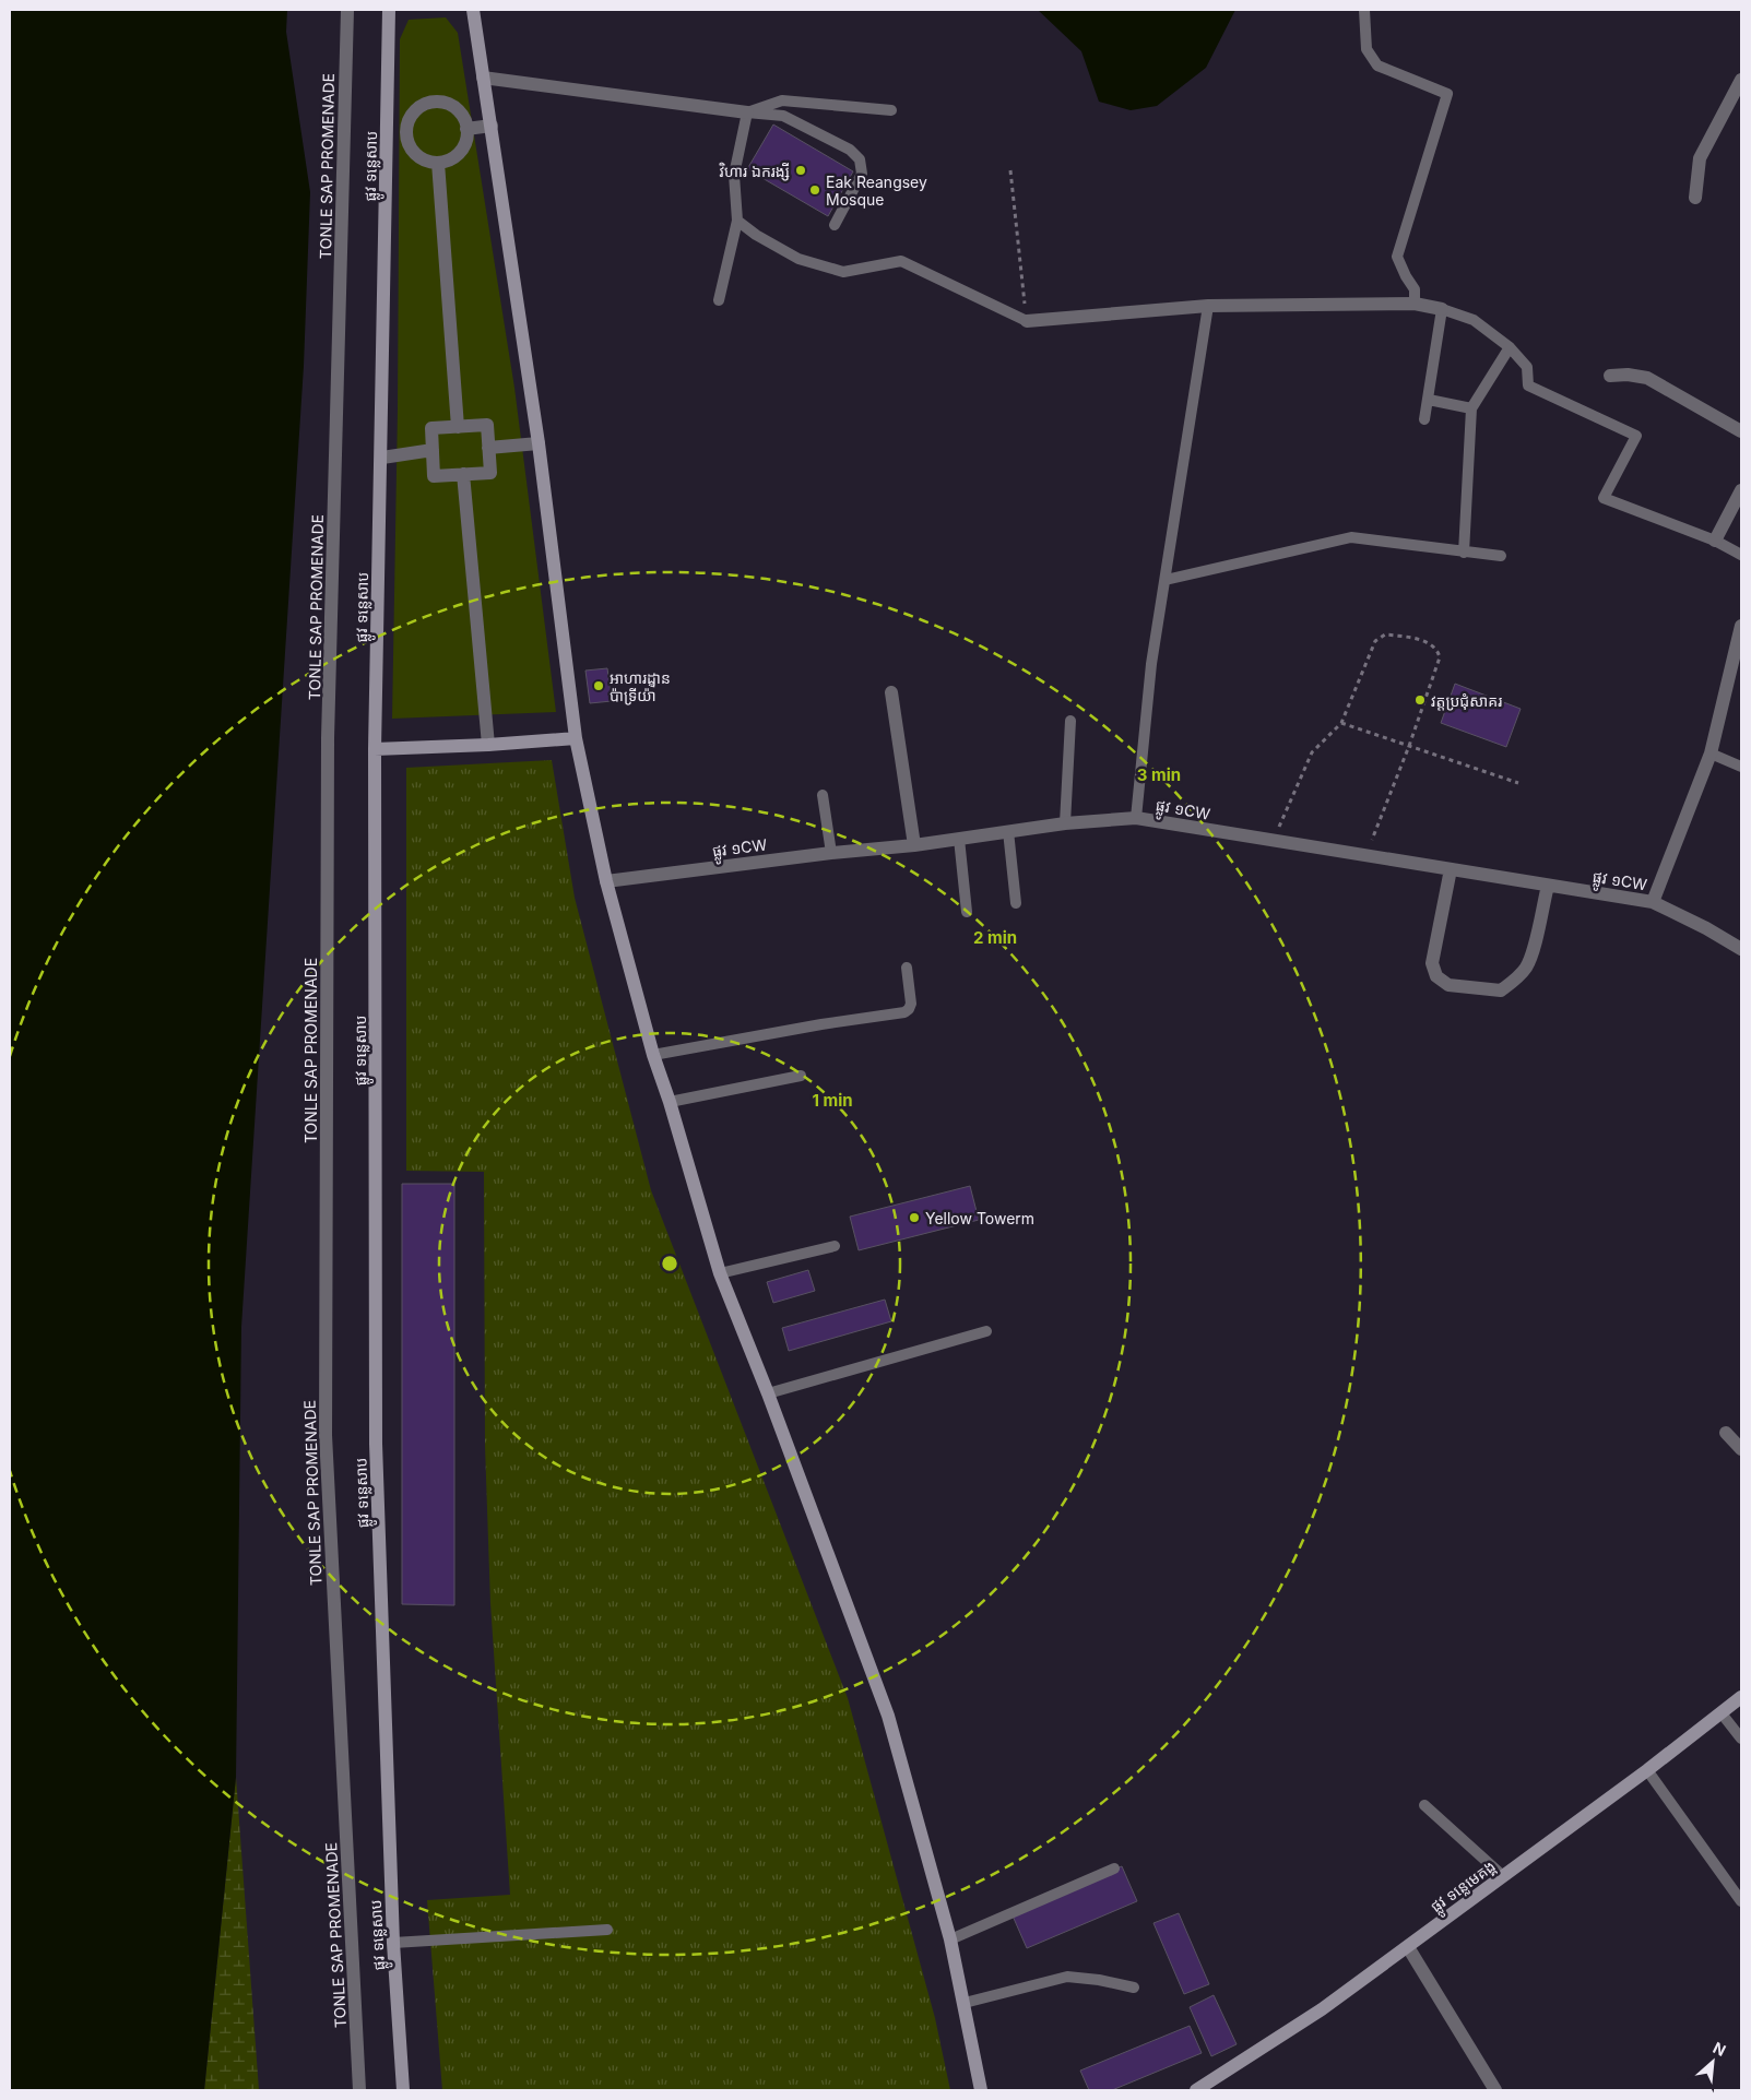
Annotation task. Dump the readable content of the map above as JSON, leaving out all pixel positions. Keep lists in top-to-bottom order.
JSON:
{
  "streets": {
    "street": [
      "TONLE SAP PROMENADE",
      "ផ្លូវ ទន្លេសាប",
      "ផ្លូវ ១CW",
      "ផ្លូវ ទន្លេមេគង្គ"
    ]
  },
  "places": [
    "វិហារ ឯករង្សី",
    "Eak Reangsey Mosque",
    "អាហារដ្ឋាន ប៉ាទ្រីយ៉ា",
    "វត្តប្រជុំសាគរ",
    "Yellow Towerm"
  ],
  "north": "top right",
  "rings": ["3 min", "2 min", "1 min"]
}
